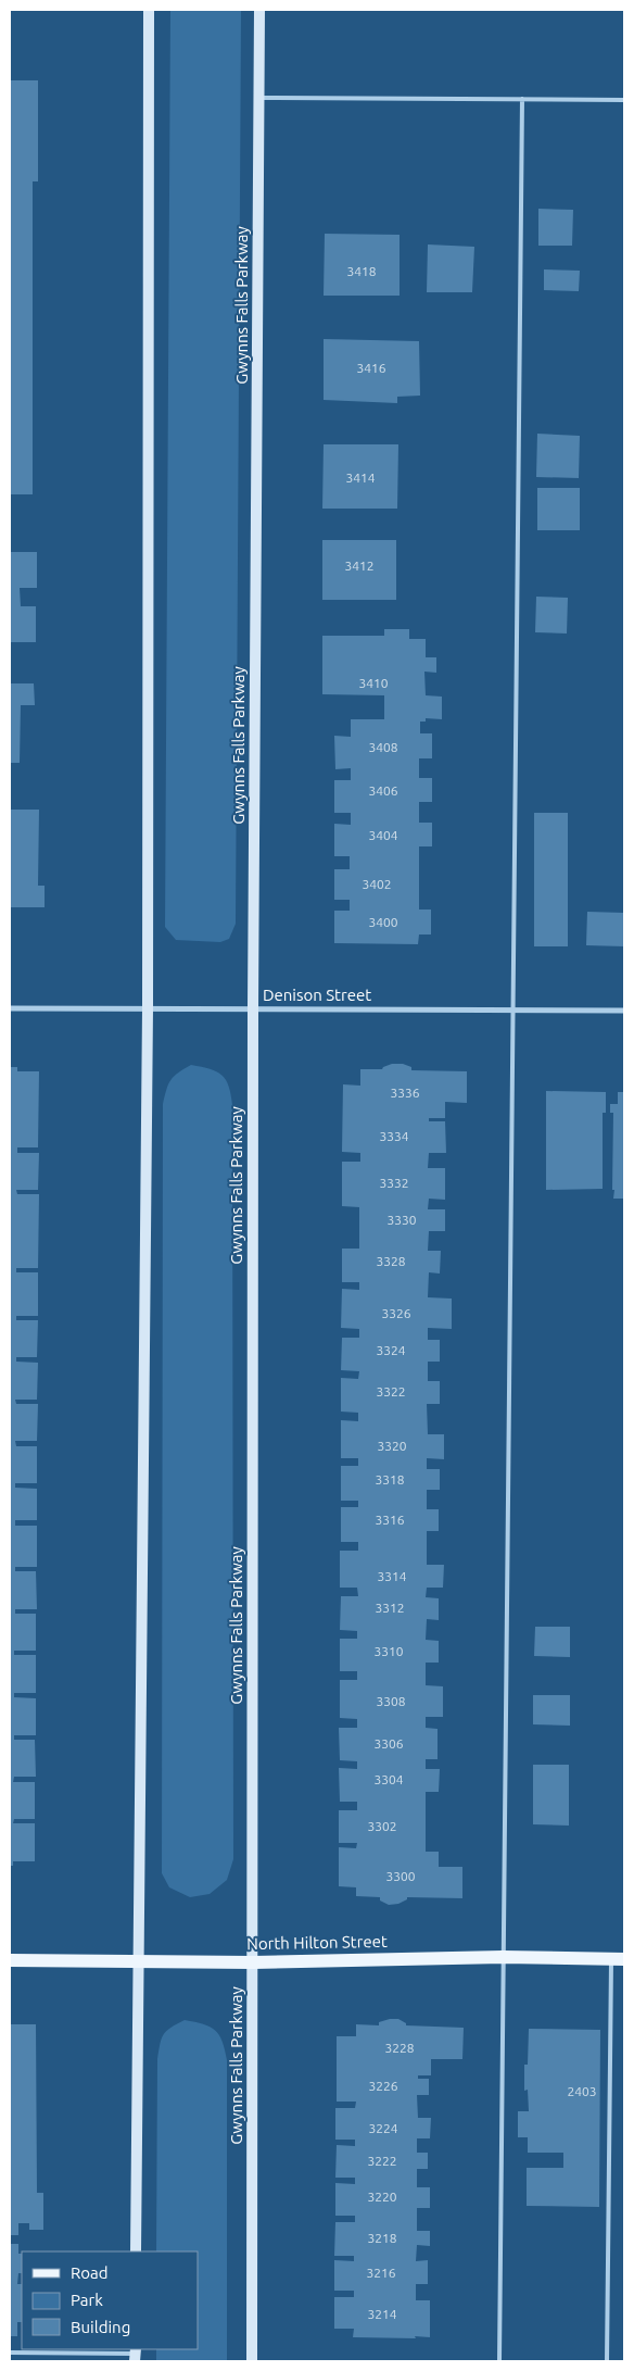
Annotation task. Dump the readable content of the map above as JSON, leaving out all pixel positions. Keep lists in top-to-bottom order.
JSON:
{
  "streets": {
    "main road": ["Gwynns Falls Parkway", "North Hilton Street"],
    "street": ["Denison Street"]
  },
  "crossings": [
    ["Gwynns Falls Parkway", "Denison Street"],
    ["Gwynns Falls Parkway", "North Hilton Street"]
  ],
  "house_numbers": [
    "3418",
    "3416",
    "3414",
    "3412",
    "3410",
    "3408",
    "3406",
    "3404",
    "3402",
    "3400",
    "3336",
    "3334",
    "3332",
    "3330",
    "3328",
    "3326",
    "3324",
    "3322",
    "3320",
    "3318",
    "3316",
    "3314",
    "3312",
    "3310",
    "3308",
    "3306",
    "3304",
    "3302",
    "3300",
    "3228",
    "3226",
    "2403",
    "3224",
    "3222",
    "3220",
    "3218",
    "3216",
    "3214"
  ],
  "legend": ["Road", "Park", "Building"]
}
